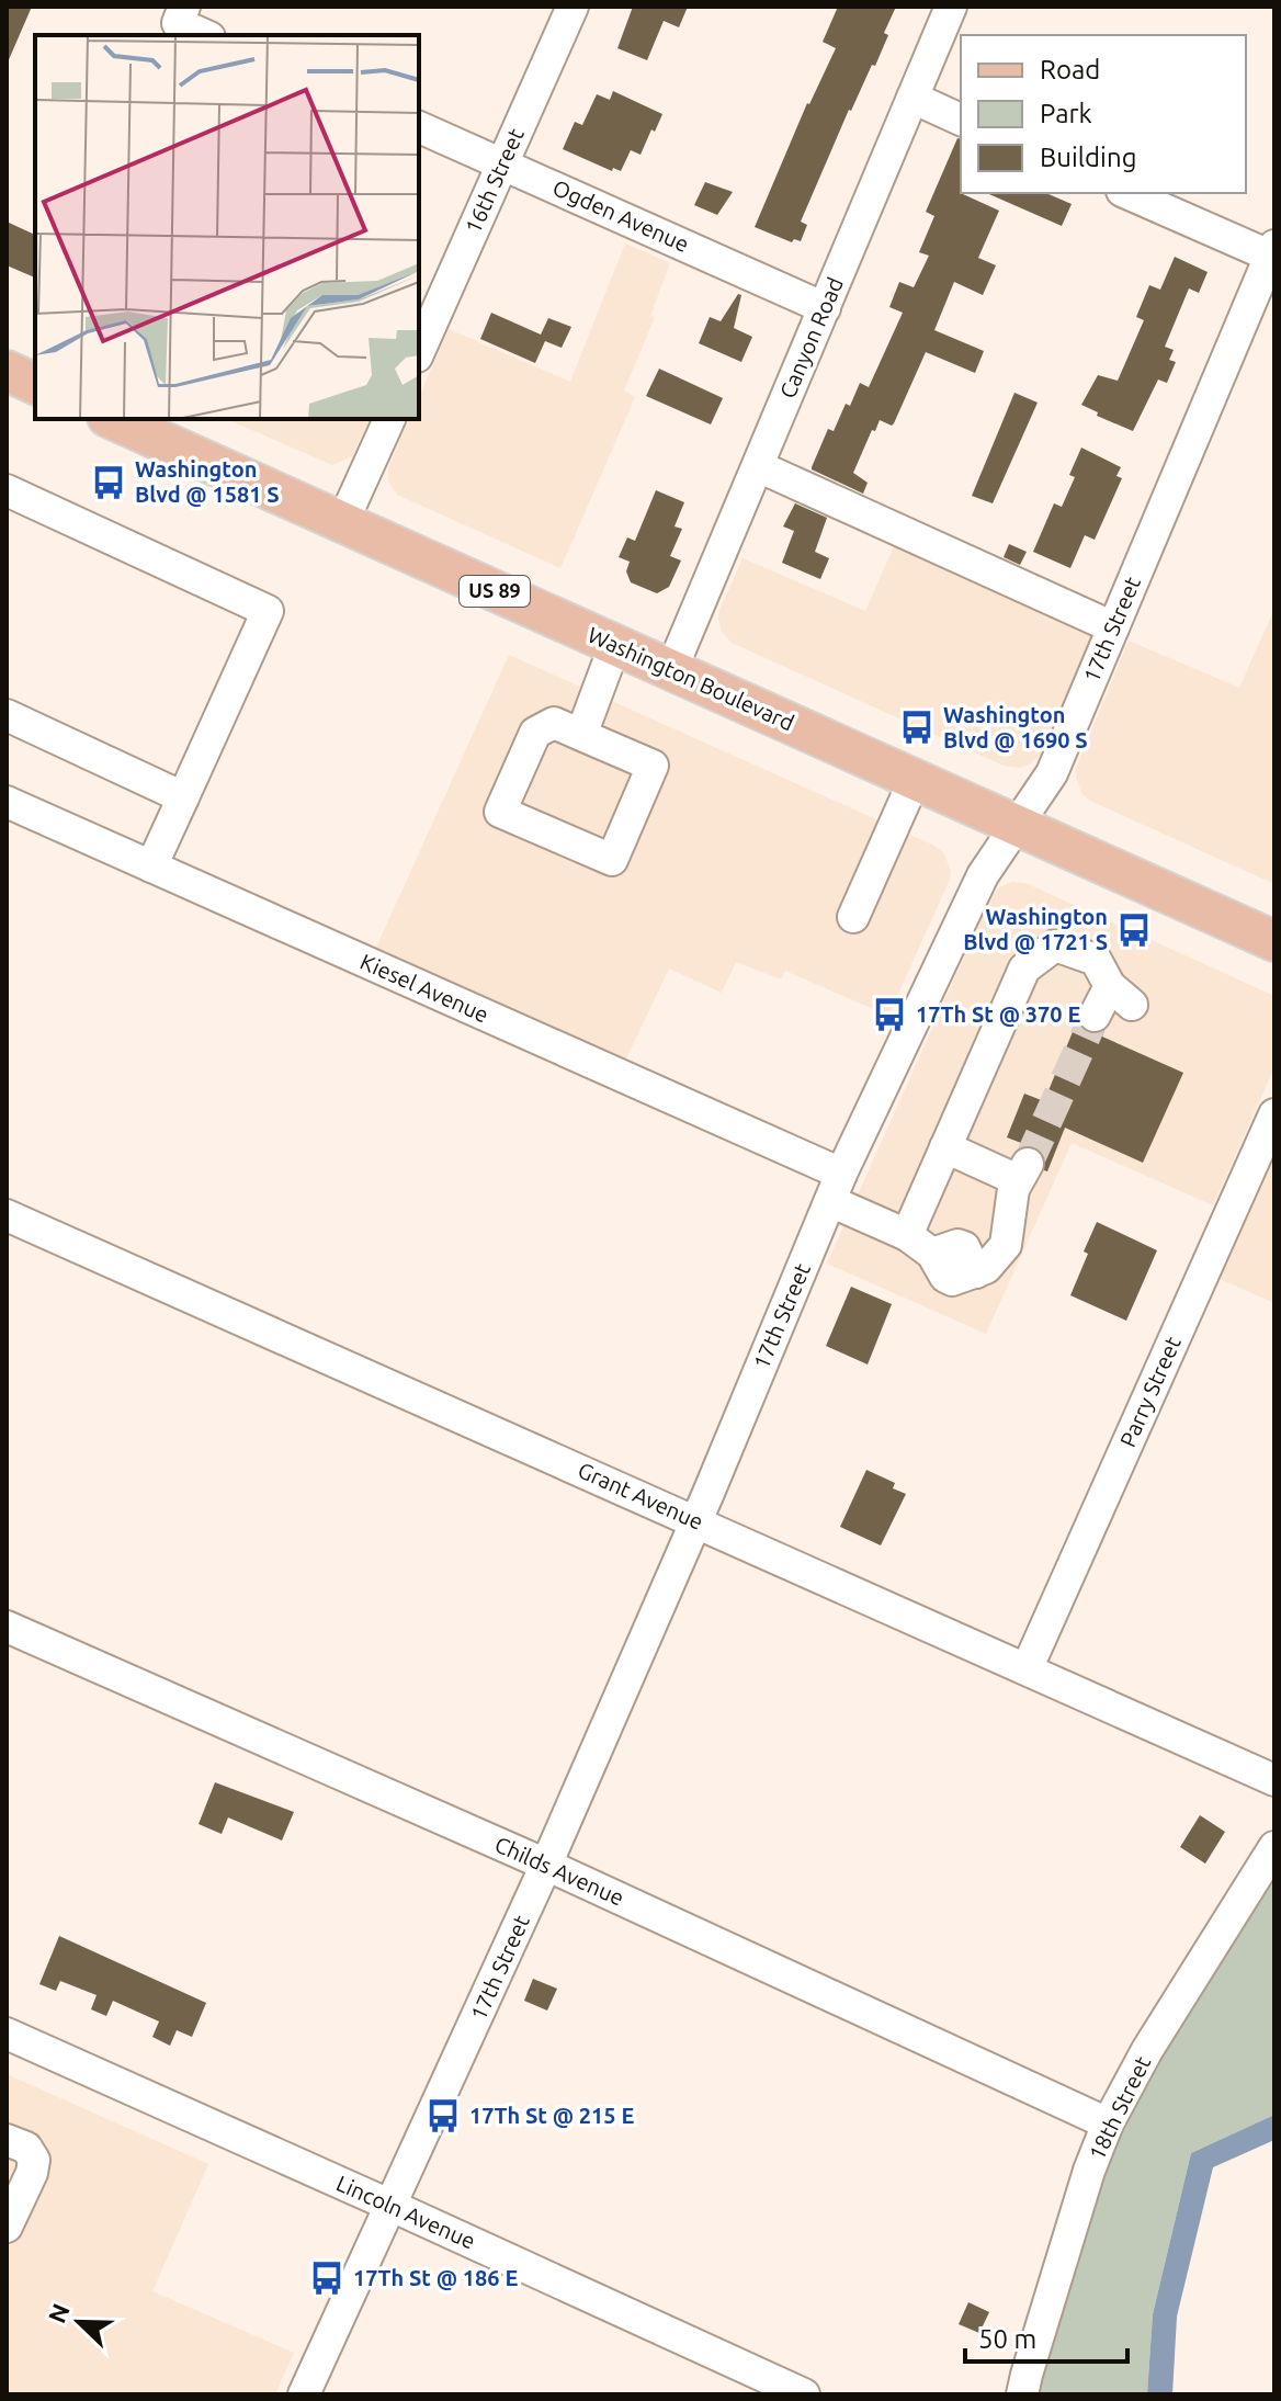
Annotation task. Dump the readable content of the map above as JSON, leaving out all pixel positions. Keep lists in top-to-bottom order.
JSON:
{
  "streets": {
    "main road": ["US 89", "Washington Boulevard"],
    "street": [
      "16th Street",
      "Ogden Avenue",
      "Canyon Road",
      "17th Street",
      "Kiesel Avenue",
      "Parry Street",
      "Grant Avenue",
      "Childs Avenue",
      "18th Street",
      "Lincoln Avenue"
    ]
  },
  "crossings": [
    ["16th Street", "Ogden Avenue"],
    ["Ogden Avenue", "Canyon Road"],
    ["Canyon Road", "Washington Boulevard"],
    ["17th Street", "Washington Boulevard"],
    ["17th Street", "Kiesel Avenue"],
    ["17th Street", "Grant Avenue"],
    ["17th Street", "Childs Avenue"],
    ["17th Street", "Lincoln Avenue"],
    ["Parry Street", "Grant Avenue"],
    ["Childs Avenue", "18th Street"]
  ],
  "places": {
    "bus stop": [
      "Washington Blvd @ 1581 S",
      "Washington Blvd @ 1690 S",
      "Washington Blvd @ 1721 S",
      "17Th St @ 370 E",
      "17Th St @ 215 E",
      "17Th St @ 186 E"
    ]
  },
  "legend": ["Road", "Park", "Building"],
  "scale_bar": "50 m",
  "north": "top left"
}
